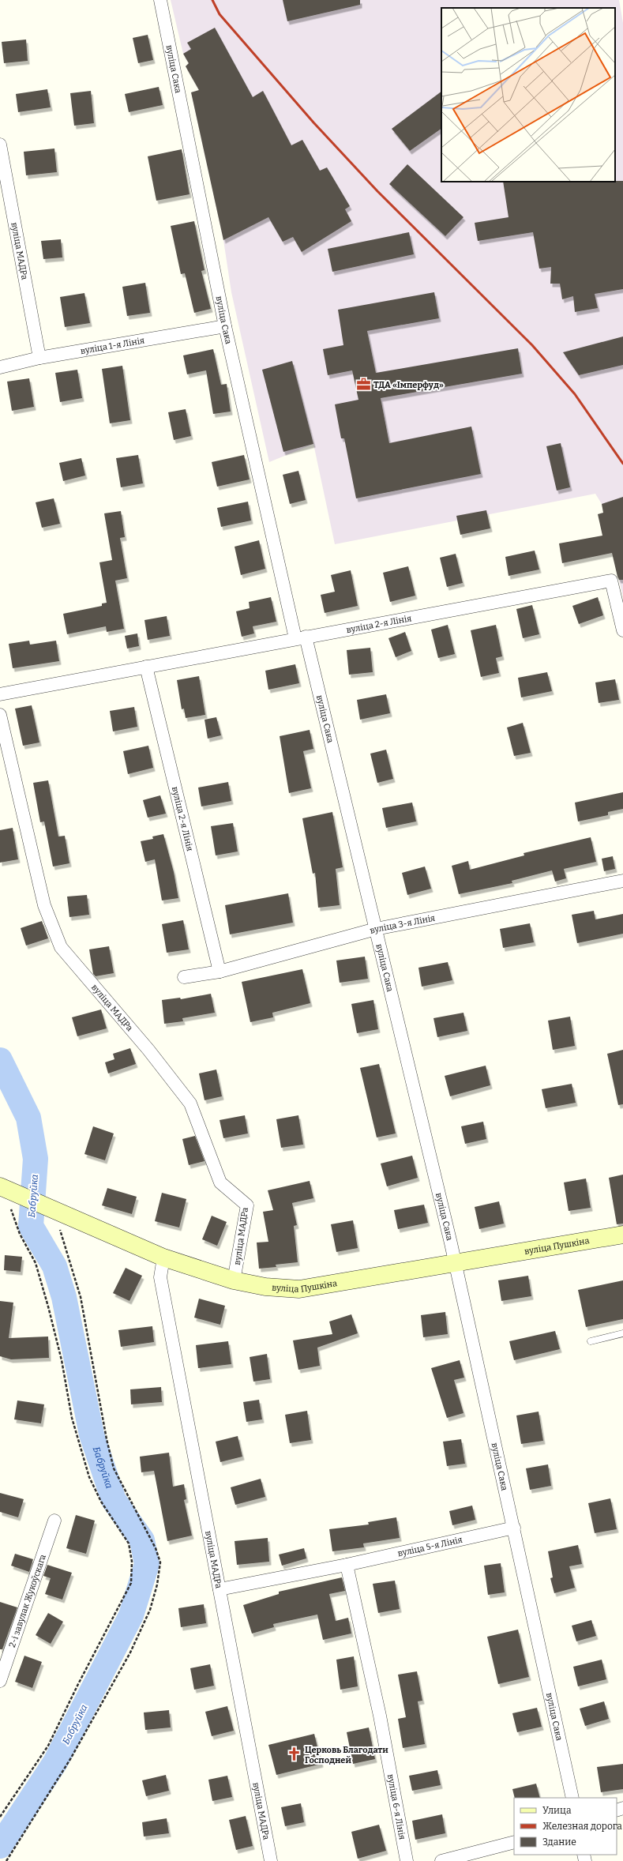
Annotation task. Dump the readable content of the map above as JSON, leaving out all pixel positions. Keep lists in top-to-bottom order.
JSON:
{
  "streets": {
    "main road": ["вуліца Пушкіна"],
    "street": [
      "вуліца Сака",
      "вуліца МАДРа",
      "вуліца 1-я Лінія",
      "вуліца 2-я Лінія",
      "вуліца 3-я Лінія",
      "вуліца 5-я Лінія",
      "2-і завулак Жукоўскага",
      "вуліца 6-я Лінія"
    ]
  },
  "crossings": [
    ["вуліца Сака", "вуліца 1-я Лінія"],
    ["вуліца Сака", "вуліца 2-я Лінія"],
    ["вуліца Сака", "вуліца 3-я Лінія"],
    ["вуліца Сака", "вуліца Пушкіна"],
    ["вуліца Сака", "вуліца 5-я Лінія"],
    ["вуліца МАДРа", "вуліца 1-я Лінія"],
    ["вуліца МАДРа", "вуліца Пушкіна"],
    ["вуліца МАДРа", "вуліца 5-я Лінія"],
    ["вуліца 2-я Лінія", "вуліца 3-я Лінія"],
    ["вуліца 5-я Лінія", "вуліца 6-я Лінія"]
  ],
  "water": ["Бабруйка"],
  "places": {
    "office": ["ТДА «Імперфуд»"],
    "church": ["Церковь Благодати Господней"]
  },
  "legend": ["Улица", "Железная дорога", "Здание"]
}
